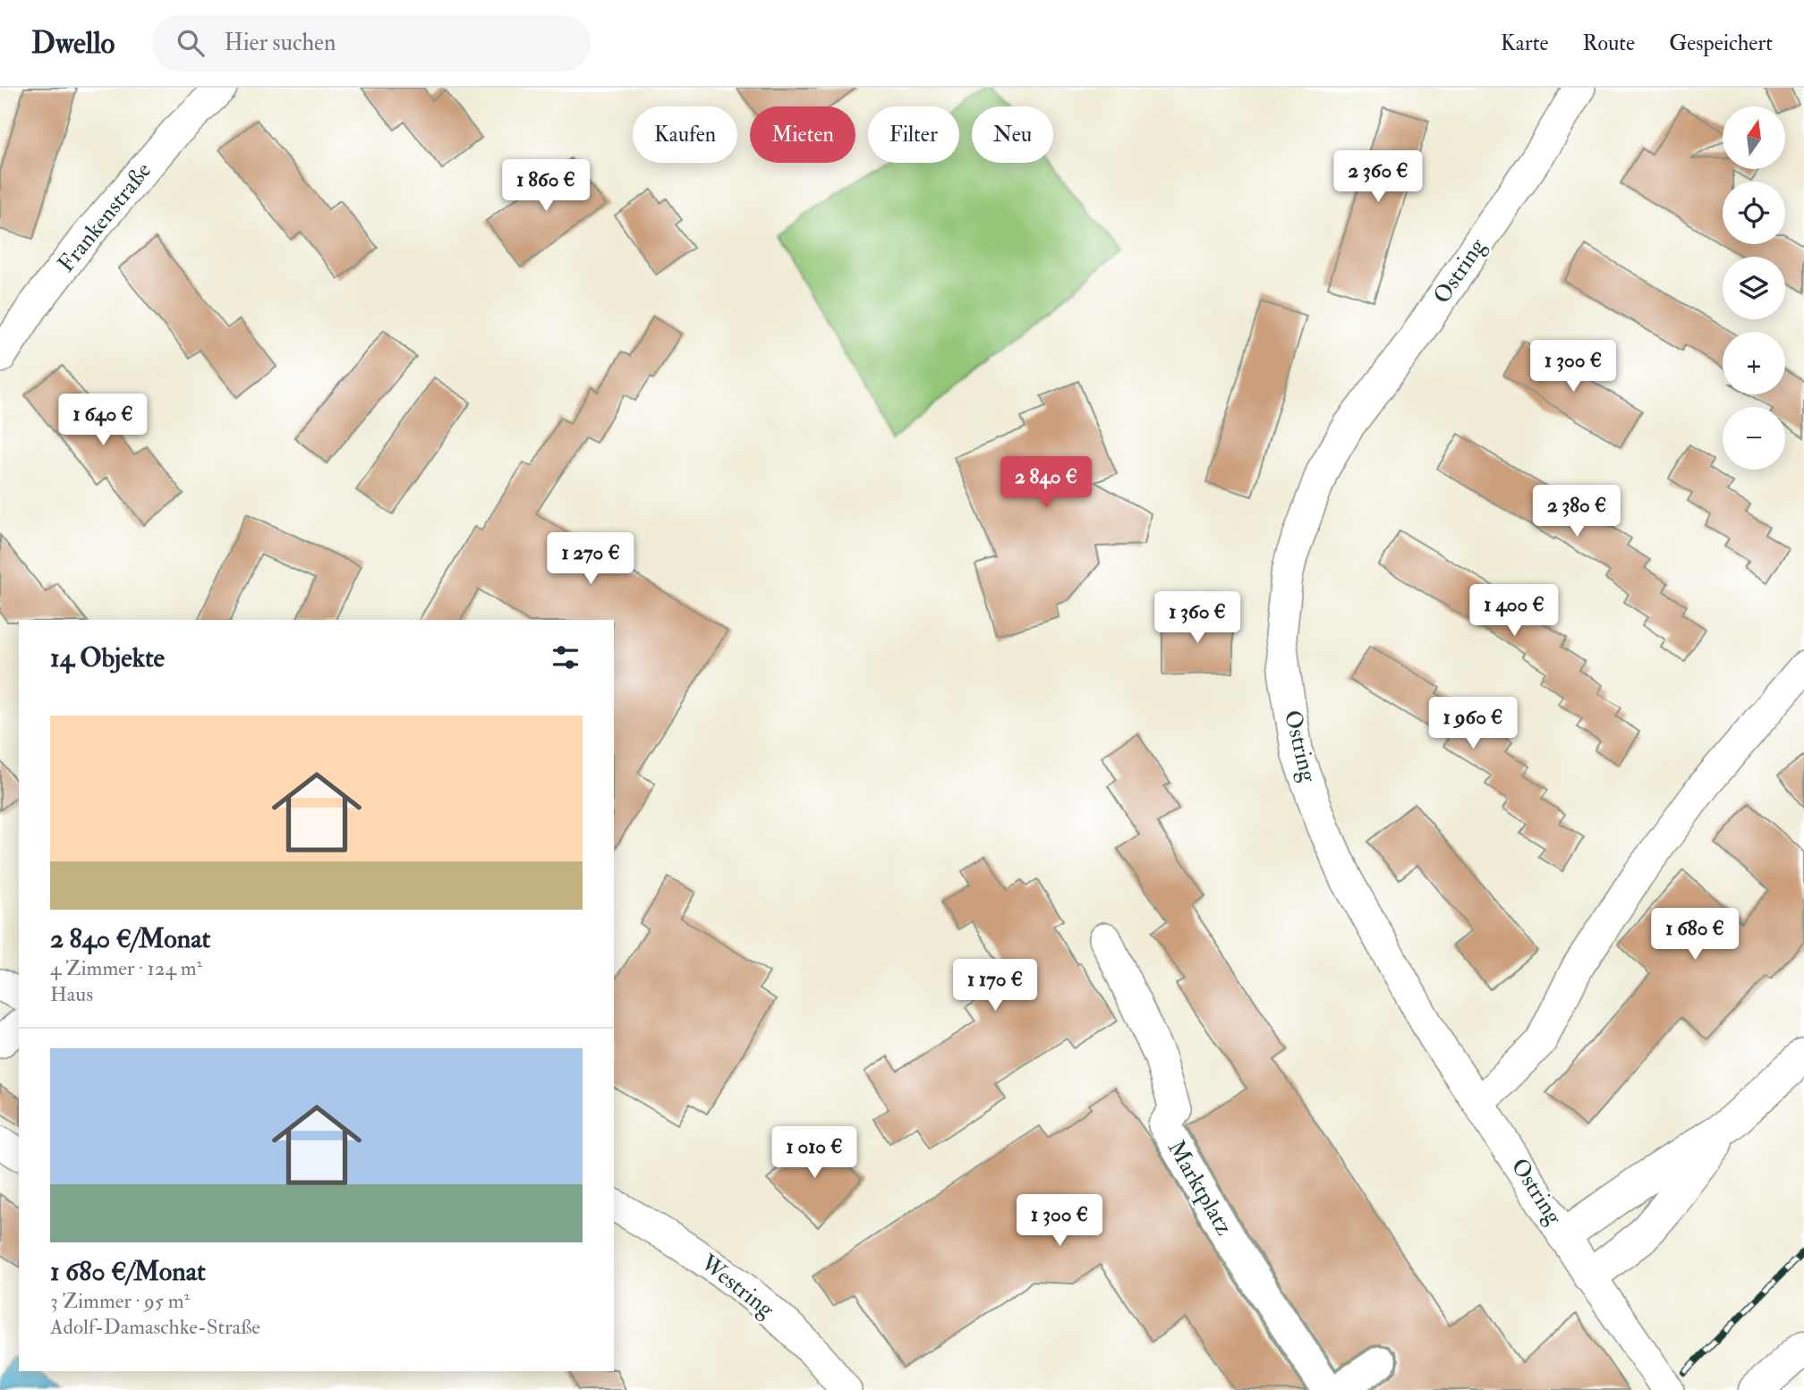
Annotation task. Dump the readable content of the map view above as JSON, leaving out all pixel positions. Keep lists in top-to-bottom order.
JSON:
{
  "streets": {
    "street": [
      "Frankenstraße",
      "Ostring",
      "Marktplatz",
      "Westring"
    ]
  },
  "north": "top",
  "page": {
    "header": "Dwello",
    "search": "Hier suchen",
    "nav": ["Karte", "Route", "Gespeichert"],
    "map_buttons": ["+", "−"],
    "chip": [
      "Kaufen",
      "Mieten",
      "Filter",
      "Neu"
    ],
    "price": [
      "2 360 €",
      "1 860 €",
      "1 300 €",
      "1 640 €",
      "2 840 €",
      "2 380 €",
      "1 270 €",
      "1 400 €",
      "1 360 €",
      "1 960 €",
      "1 680 €",
      "1 170 €",
      "1 010 €",
      "1 300 €"
    ],
    "heading": "14 Objekte",
    "list": [
      {
        "name": "2 840 €/Monat",
        "note": "4 Zimmer · 124 m² · Haus"
      },
      {
        "name": "1 680 €/Monat",
        "note": "3 Zimmer · 95 m² · Adolf-Damaschke-Straße"
      }
    ]
  }
}
